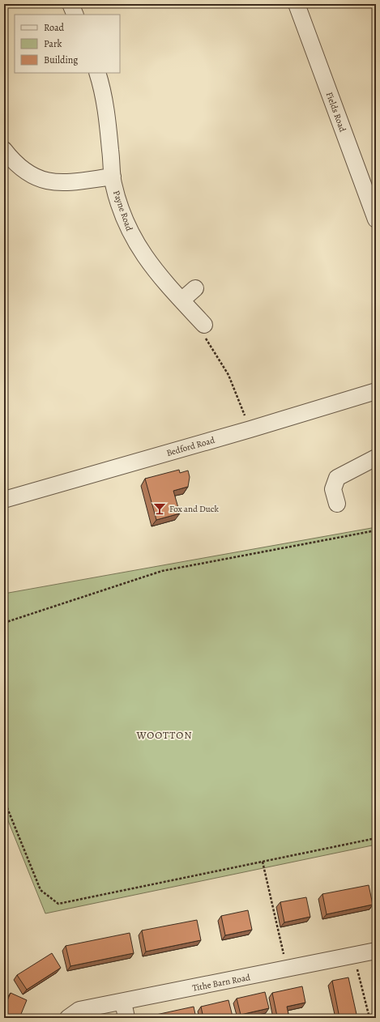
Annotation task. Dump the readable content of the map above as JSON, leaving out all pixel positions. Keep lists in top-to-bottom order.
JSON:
{
  "streets": {
    "street": [
      "Fields Road",
      "Payne Road",
      "Bedford Road",
      "Tithe Barn Road"
    ]
  },
  "districts": ["WOOTTON"],
  "places": {
    "bar": ["Fox and Duck"]
  },
  "legend": ["Road", "Park", "Building"]
}
